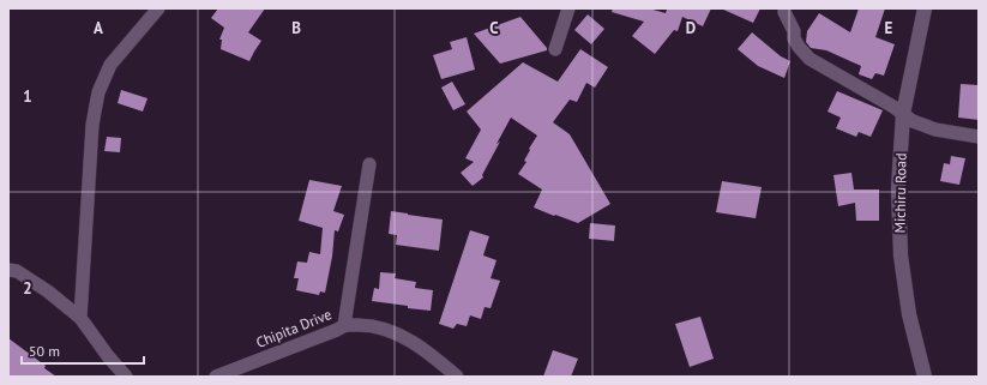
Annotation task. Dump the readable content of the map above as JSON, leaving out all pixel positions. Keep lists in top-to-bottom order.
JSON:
{
  "streets": {
    "street": ["Michiru Road", "Chipita Drive"]
  },
  "scale_bar": "50 m",
  "grid": {
    "columns": [
      "A",
      "B",
      "C",
      "D",
      "E"
    ],
    "rows": ["1", "2"]
  }
}
